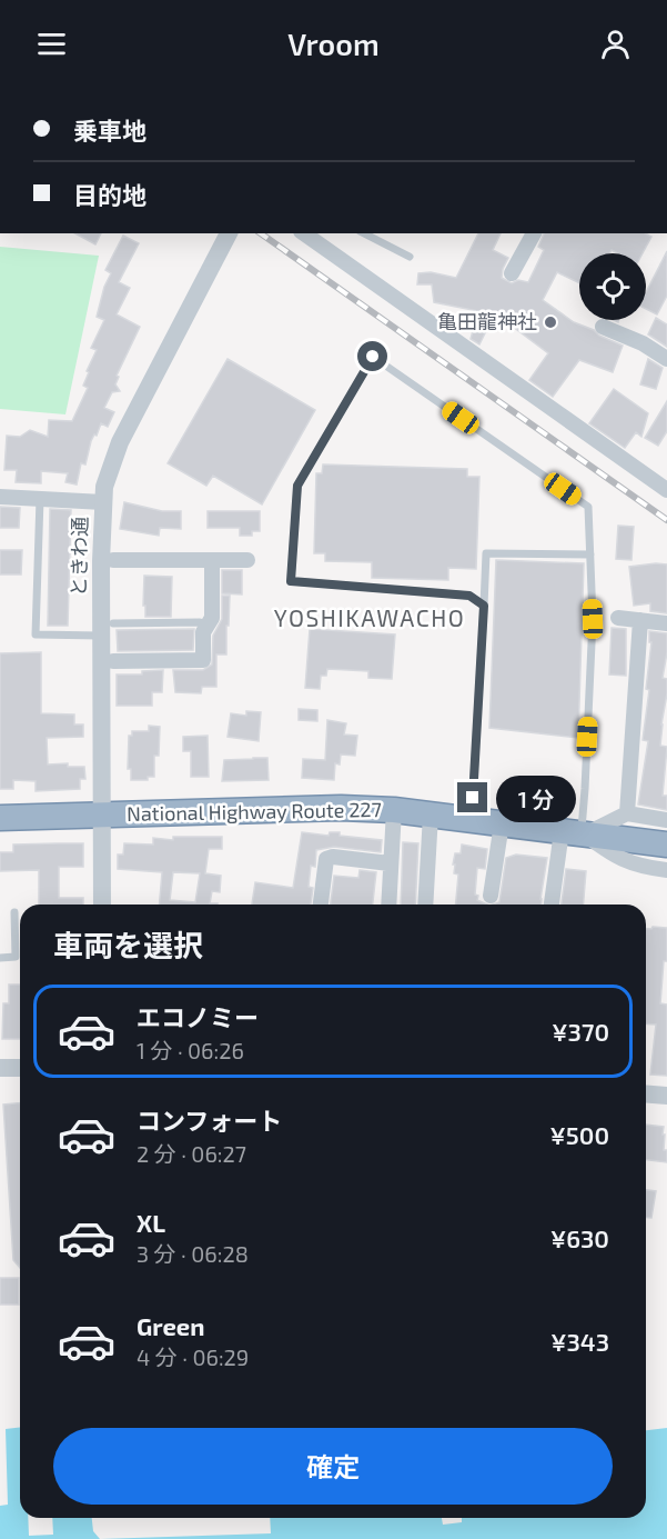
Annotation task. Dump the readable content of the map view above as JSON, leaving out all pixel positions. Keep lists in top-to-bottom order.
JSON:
{
  "streets": {
    "highway": ["National Highway Route 227"],
    "street": ["ときわ通"]
  },
  "crossings": [
    ["ときわ通", "National Highway Route 227"]
  ],
  "districts": ["YOSHIKAWACHO"],
  "places": ["亀田龍神社"],
  "page": {
    "header": "Vroom",
    "banner": ["乗車地", "目的地"],
    "bubble": "1 分",
    "heading": "車両を選択",
    "list": [
      {
        "name": "エコノミー",
        "note": "1 分 · 06:26",
        "value": "¥370"
      },
      {
        "name": "コンフォート",
        "note": "2 分 · 06:27",
        "value": "¥500"
      },
      {
        "name": "XL",
        "note": "3 分 · 06:28",
        "value": "¥630"
      },
      {
        "name": "Green",
        "note": "4 分 · 06:29",
        "value": "¥343"
      }
    ],
    "buttons": "確定"
  }
}
